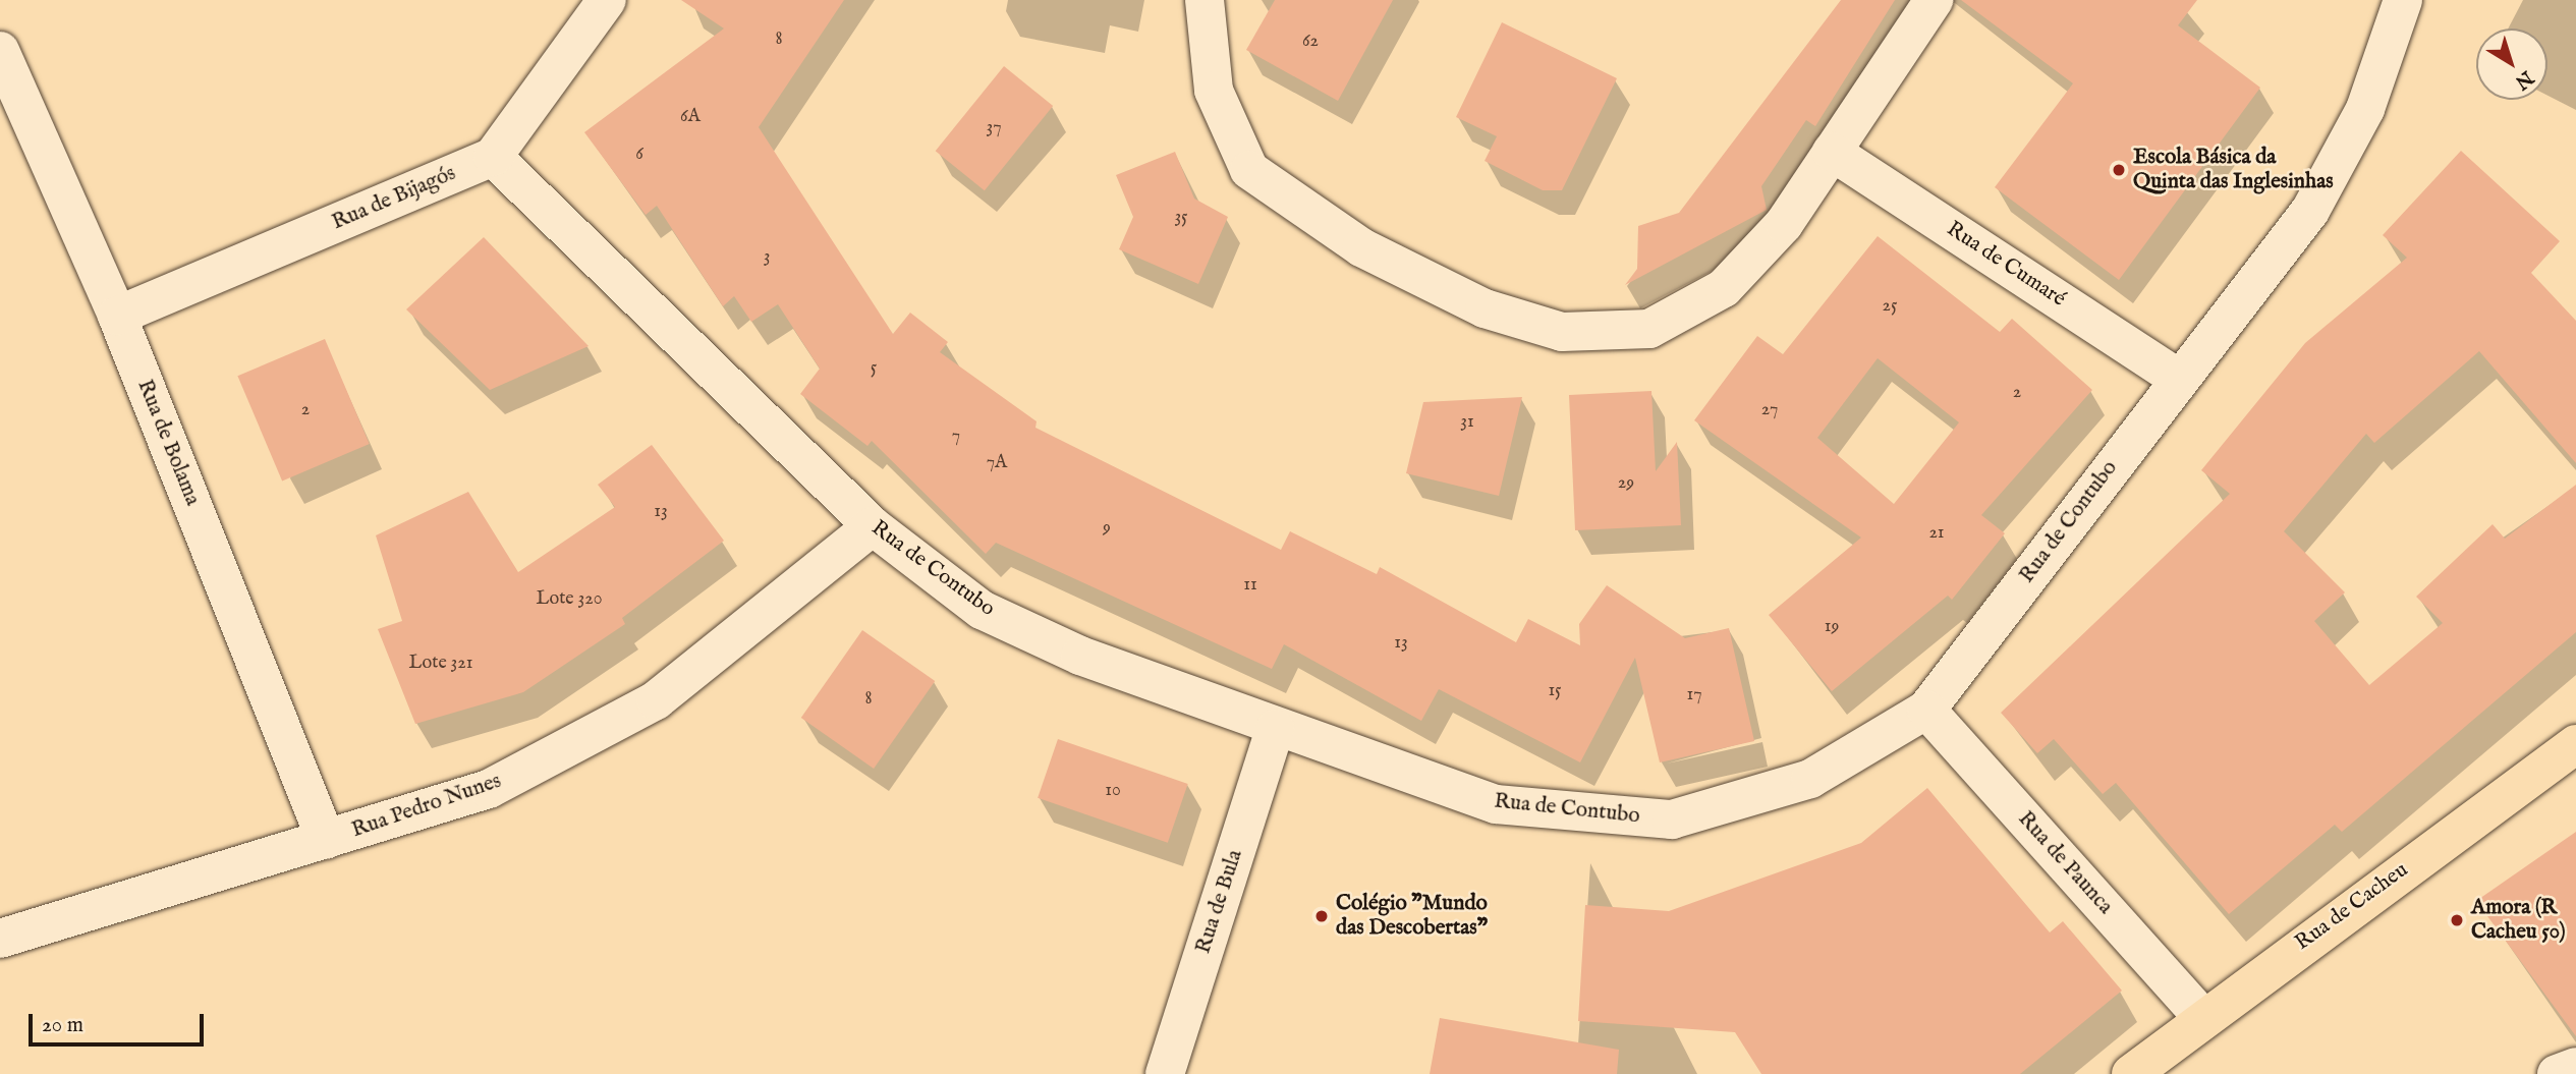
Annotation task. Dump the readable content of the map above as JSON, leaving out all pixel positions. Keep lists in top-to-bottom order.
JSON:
{
  "streets": {
    "main road": ["Rua de Cacheu"],
    "street": [
      "Rua de Bijagós",
      "Rua de Cumaré",
      "Rua de Bolama",
      "Rua de Contubo",
      "Rua Pedro Nunes",
      "Rua de Paunca",
      "Rua de Bula"
    ]
  },
  "crossings": [
    ["Rua de Bijagós", "Rua de Bolama"],
    ["Rua de Bijagós", "Rua de Contubo"],
    ["Rua de Cumaré", "Rua de Contubo"],
    ["Rua de Bolama", "Rua Pedro Nunes"],
    ["Rua de Contubo", "Rua Pedro Nunes"],
    ["Rua de Contubo", "Rua de Paunca"],
    ["Rua de Contubo", "Rua de Bula"],
    ["Rua de Paunca", "Rua de Cacheu"]
  ],
  "places": ["Escola Básica da Quinta das Inglesinhas", "Colégio \"Mundo das Descobertas\"", "Amora (R Cacheu 50)"],
  "house_numbers": [
    "8",
    "62",
    "6A",
    "37",
    "6",
    "35",
    "3",
    "25",
    "5",
    "2",
    "2",
    "27",
    "31",
    "7",
    "7A",
    "29",
    "13",
    "9",
    "21",
    "11",
    "Lote 320",
    "19",
    "13",
    "Lote 321",
    "15",
    "17",
    "8",
    "10"
  ],
  "scale_bar": "20 m",
  "north": "bottom right"
}
